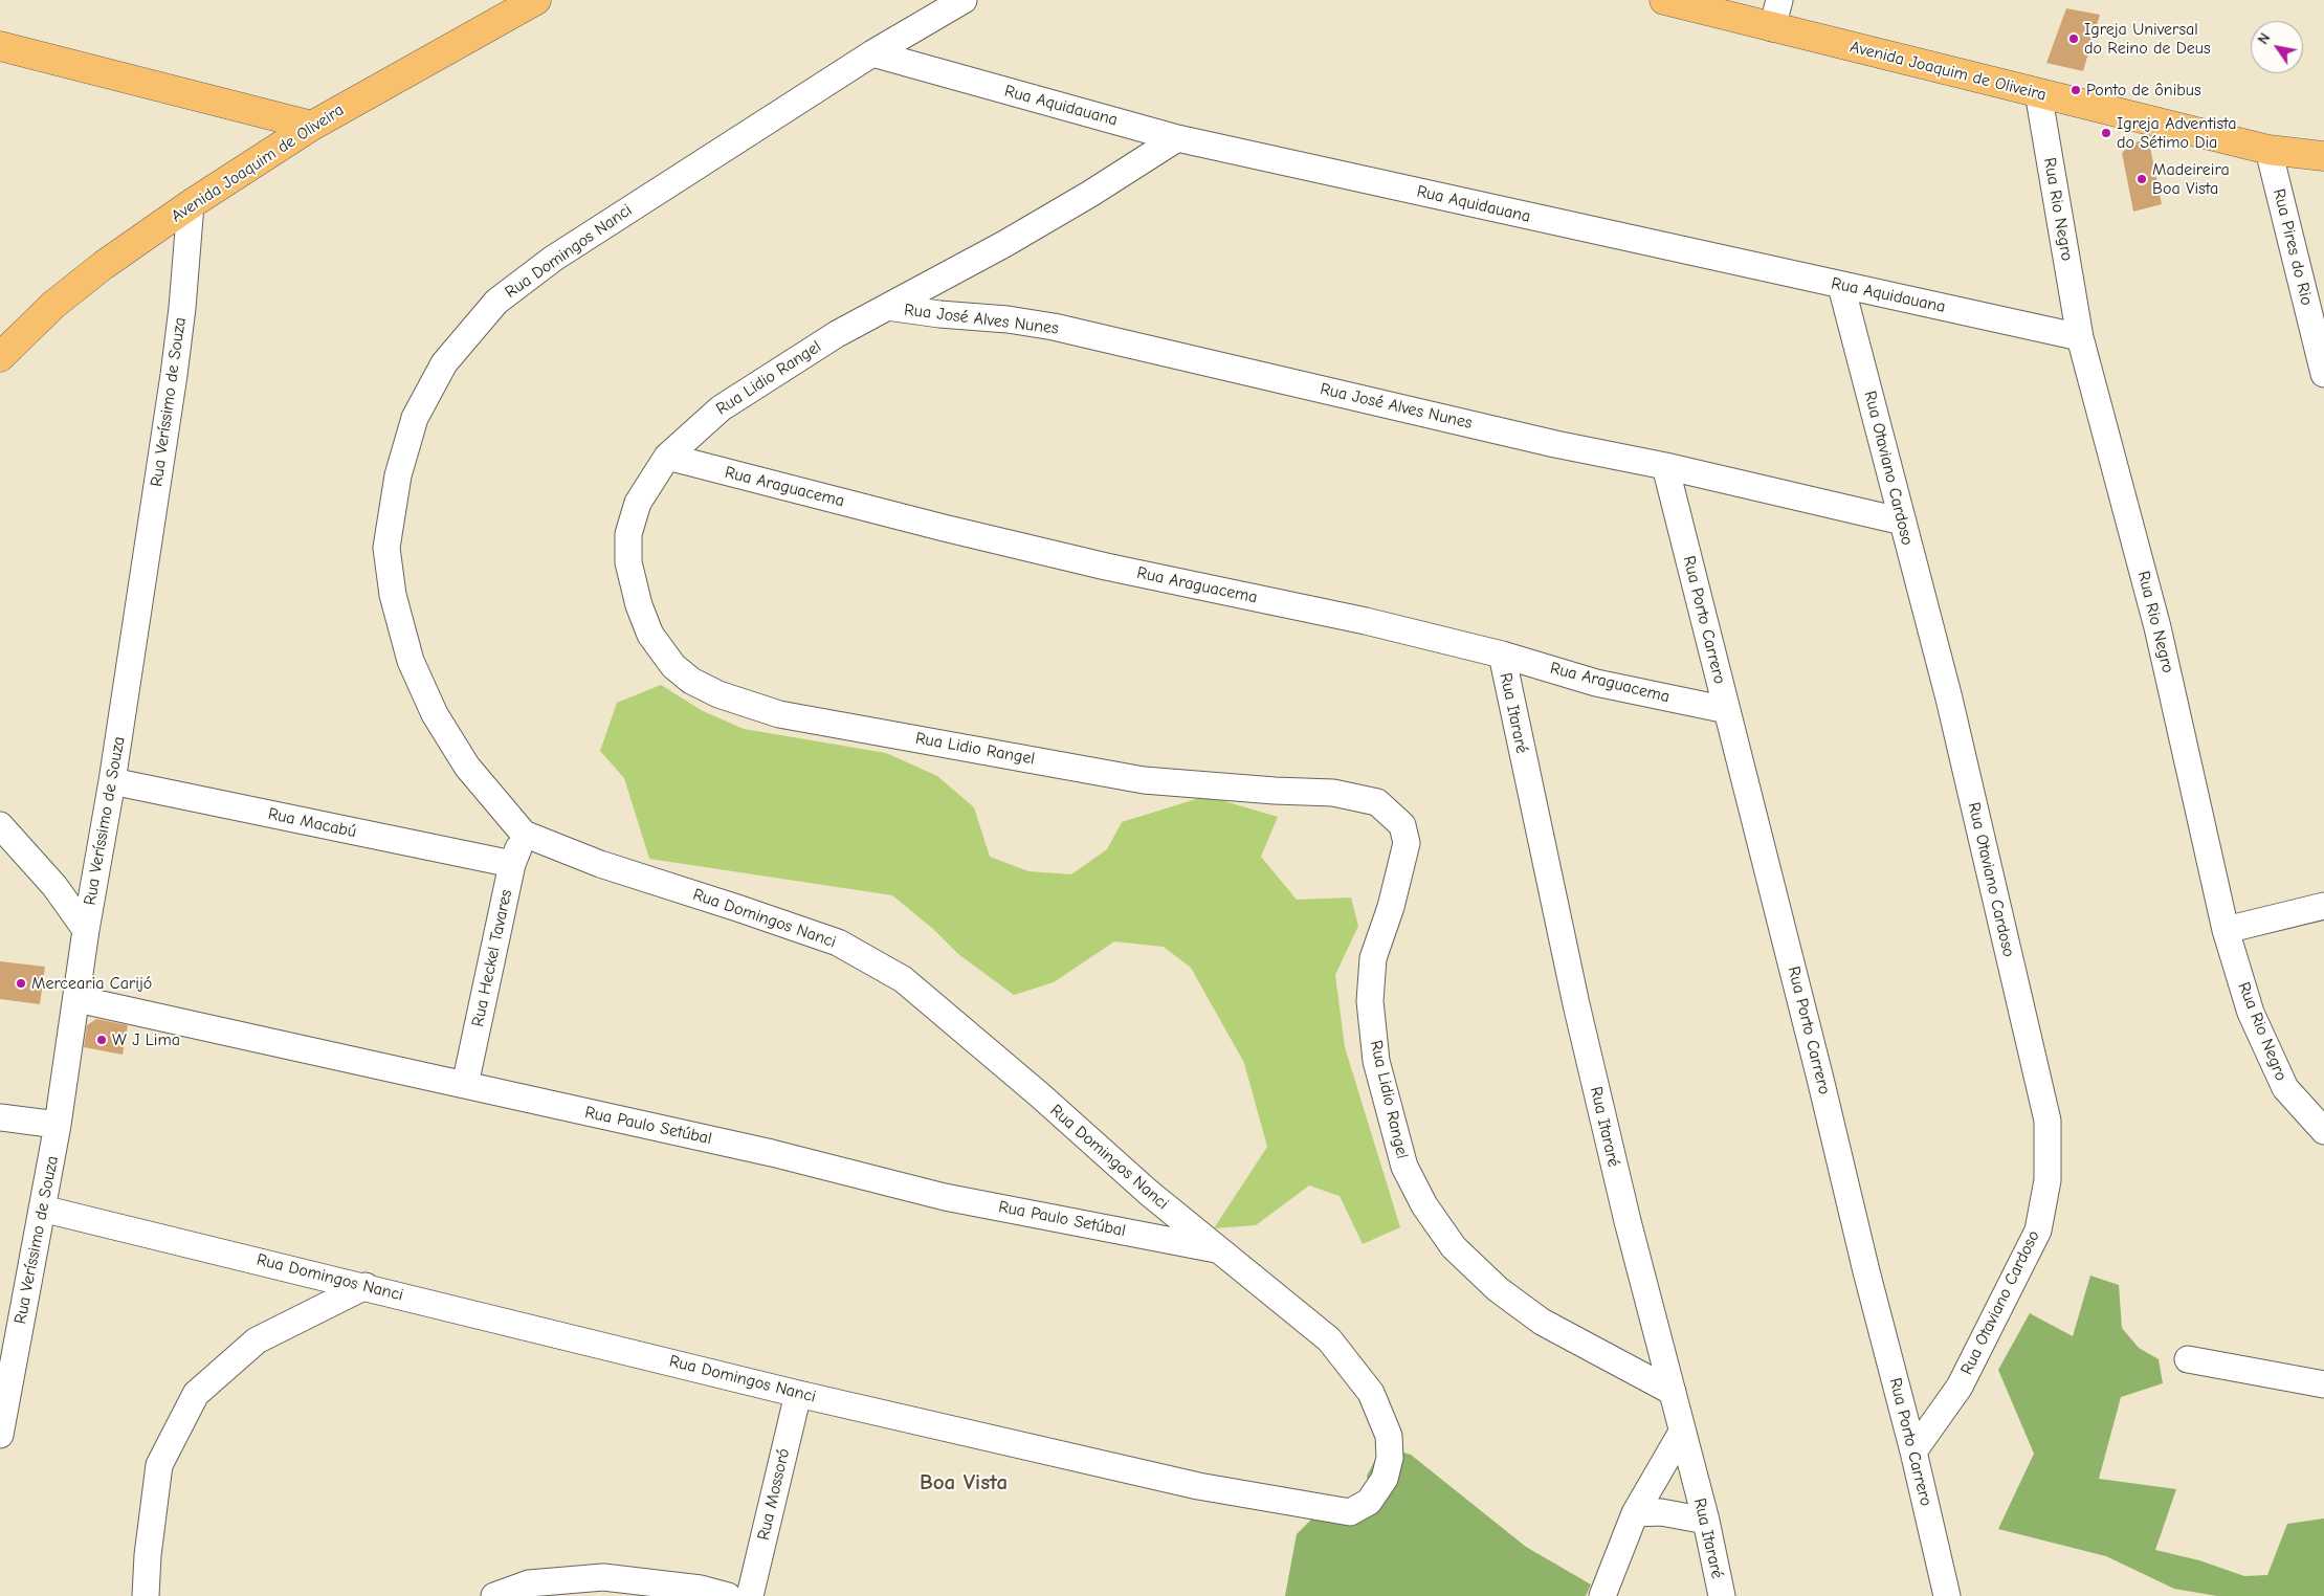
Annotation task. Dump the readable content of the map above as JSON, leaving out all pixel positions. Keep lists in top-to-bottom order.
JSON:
{
  "streets": {
    "main road": ["Avenida Joaquim de Oliveira"],
    "street": [
      "Rua Aquidauana",
      "Rua Rio Negro",
      "Rua Pires do Rio",
      "Rua Domingos Nanci",
      "Rua José Alves Nunes",
      "Rua Lidio Rangel",
      "Rua Veríssimo de Souza",
      "Rua Otaviano Cardoso",
      "Rua Araguacema",
      "Rua Porto Carrero",
      "Rua Itararé",
      "Rua Macabú",
      "Rua Heckel Tavares",
      "Rua Paulo Setúbal",
      "Rua Mossoró"
    ]
  },
  "crossings": [
    ["Avenida Joaquim de Oliveira", "Rua Rio Negro"],
    ["Avenida Joaquim de Oliveira", "Rua Pires do Rio"],
    ["Avenida Joaquim de Oliveira", "Rua Veríssimo de Souza"],
    ["Rua Aquidauana", "Rua Rio Negro"],
    ["Rua Aquidauana", "Rua Domingos Nanci"],
    ["Rua Aquidauana", "Rua Lidio Rangel"],
    ["Rua Aquidauana", "Rua Otaviano Cardoso"],
    ["Rua Domingos Nanci", "Rua Veríssimo de Souza"],
    ["Rua Domingos Nanci", "Rua Heckel Tavares"],
    ["Rua Domingos Nanci", "Rua Paulo Setúbal"],
    ["Rua Domingos Nanci", "Rua Mossoró"],
    ["Rua José Alves Nunes", "Rua Lidio Rangel"],
    ["Rua José Alves Nunes", "Rua Otaviano Cardoso"],
    ["Rua José Alves Nunes", "Rua Porto Carrero"],
    ["Rua Lidio Rangel", "Rua Araguacema"],
    ["Rua Lidio Rangel", "Rua Itararé"],
    ["Rua Veríssimo de Souza", "Rua Macabú"],
    ["Rua Veríssimo de Souza", "Rua Paulo Setúbal"],
    ["Rua Otaviano Cardoso", "Rua Porto Carrero"],
    ["Rua Araguacema", "Rua Porto Carrero"],
    ["Rua Araguacema", "Rua Itararé"],
    ["Rua Macabú", "Rua Heckel Tavares"],
    ["Rua Heckel Tavares", "Rua Paulo Setúbal"]
  ],
  "districts": ["Boa Vista"],
  "places": [
    "Igreja Universal do Reino de Deus",
    "Ponto de ônibus",
    "Igreja Adventista do Sétimo Dia",
    "Madeireira Boa Vista",
    "Mercearia Carijó",
    "W J Lima"
  ],
  "north": "top left"
}
